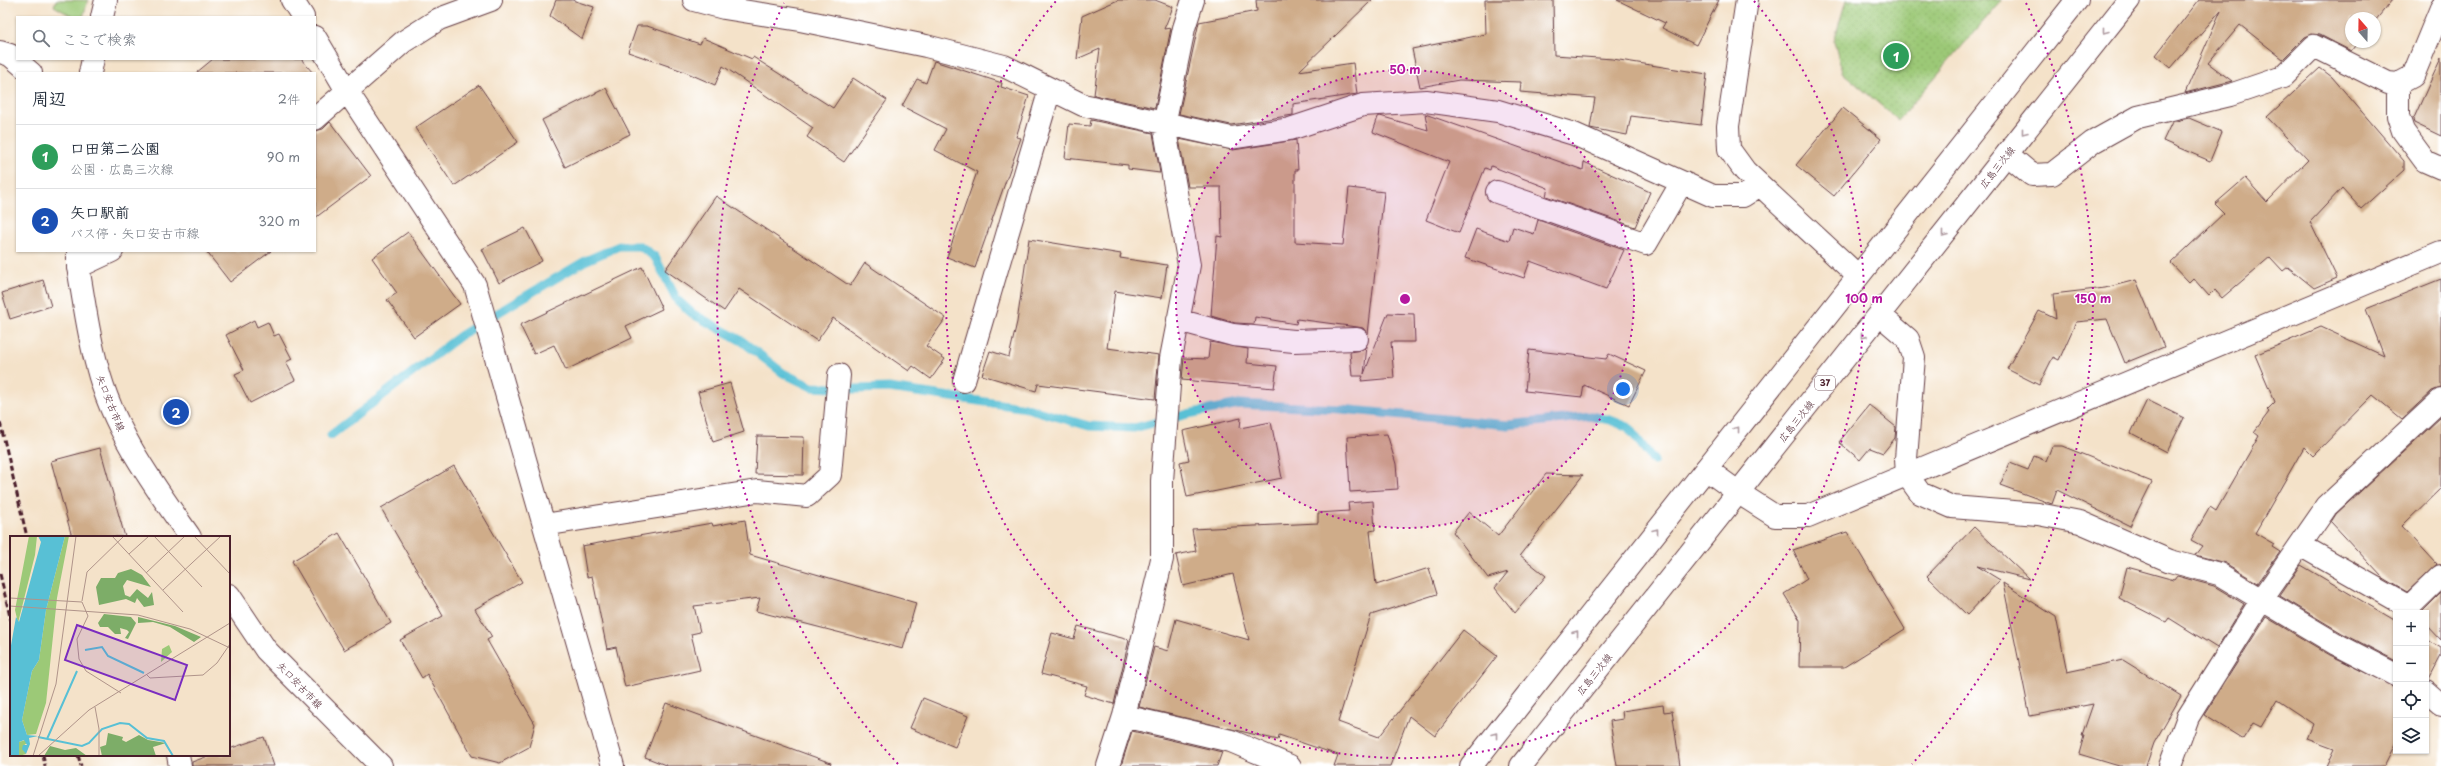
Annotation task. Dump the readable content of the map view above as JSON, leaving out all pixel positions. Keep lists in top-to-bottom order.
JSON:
{
  "streets": {
    "street": ["広島三次線", "37", "矢口安古市線"]
  },
  "north": "top",
  "page": {
    "search": "ここで検索",
    "pins": ["1", "2"],
    "heading": ["周辺", "2件"],
    "list": [
      {
        "mark": "1",
        "name": "口田第二公園",
        "note": "公園 · 広島三次線",
        "value": "90 m"
      },
      {
        "mark": "2",
        "name": "矢口駅前",
        "note": "バス停 · 矢口安古市線",
        "value": "320 m"
      }
    ],
    "map_buttons": ["+", "−"]
  },
  "rings": ["50 m", "100 m", "150 m"]
}
